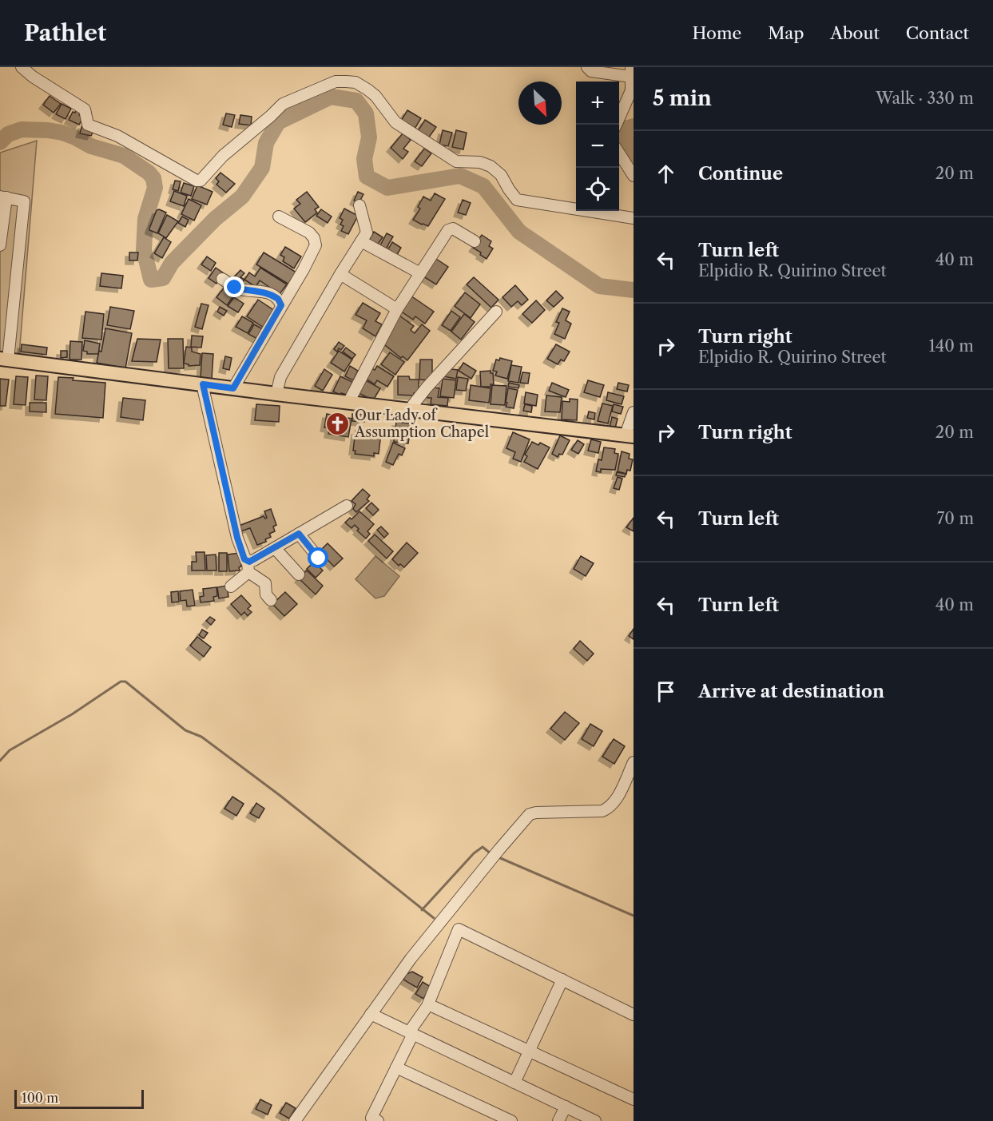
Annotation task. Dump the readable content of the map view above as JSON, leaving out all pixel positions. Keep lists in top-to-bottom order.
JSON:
{
  "places": {
    "church": ["Our Lady of Assumption Chapel"]
  },
  "scale_bar": "100 m",
  "north": "bottom right",
  "page": {
    "header": "Pathlet",
    "nav": [
      "Home",
      "Map",
      "About",
      "Contact"
    ],
    "heading": ["5 min", "Walk · 330 m"],
    "map_buttons": ["+", "−"],
    "list": [
      ["Continue", "20 m"],
      ["Turn left", "Elpidio R. Quirino Street", "40 m"],
      ["Turn right", "Elpidio R. Quirino Street", "140 m"],
      ["Turn right", "20 m"],
      ["Turn left", "70 m"],
      ["Turn left", "40 m"],
      "Arrive at destination"
    ],
    "scale": "100 m"
  }
}
